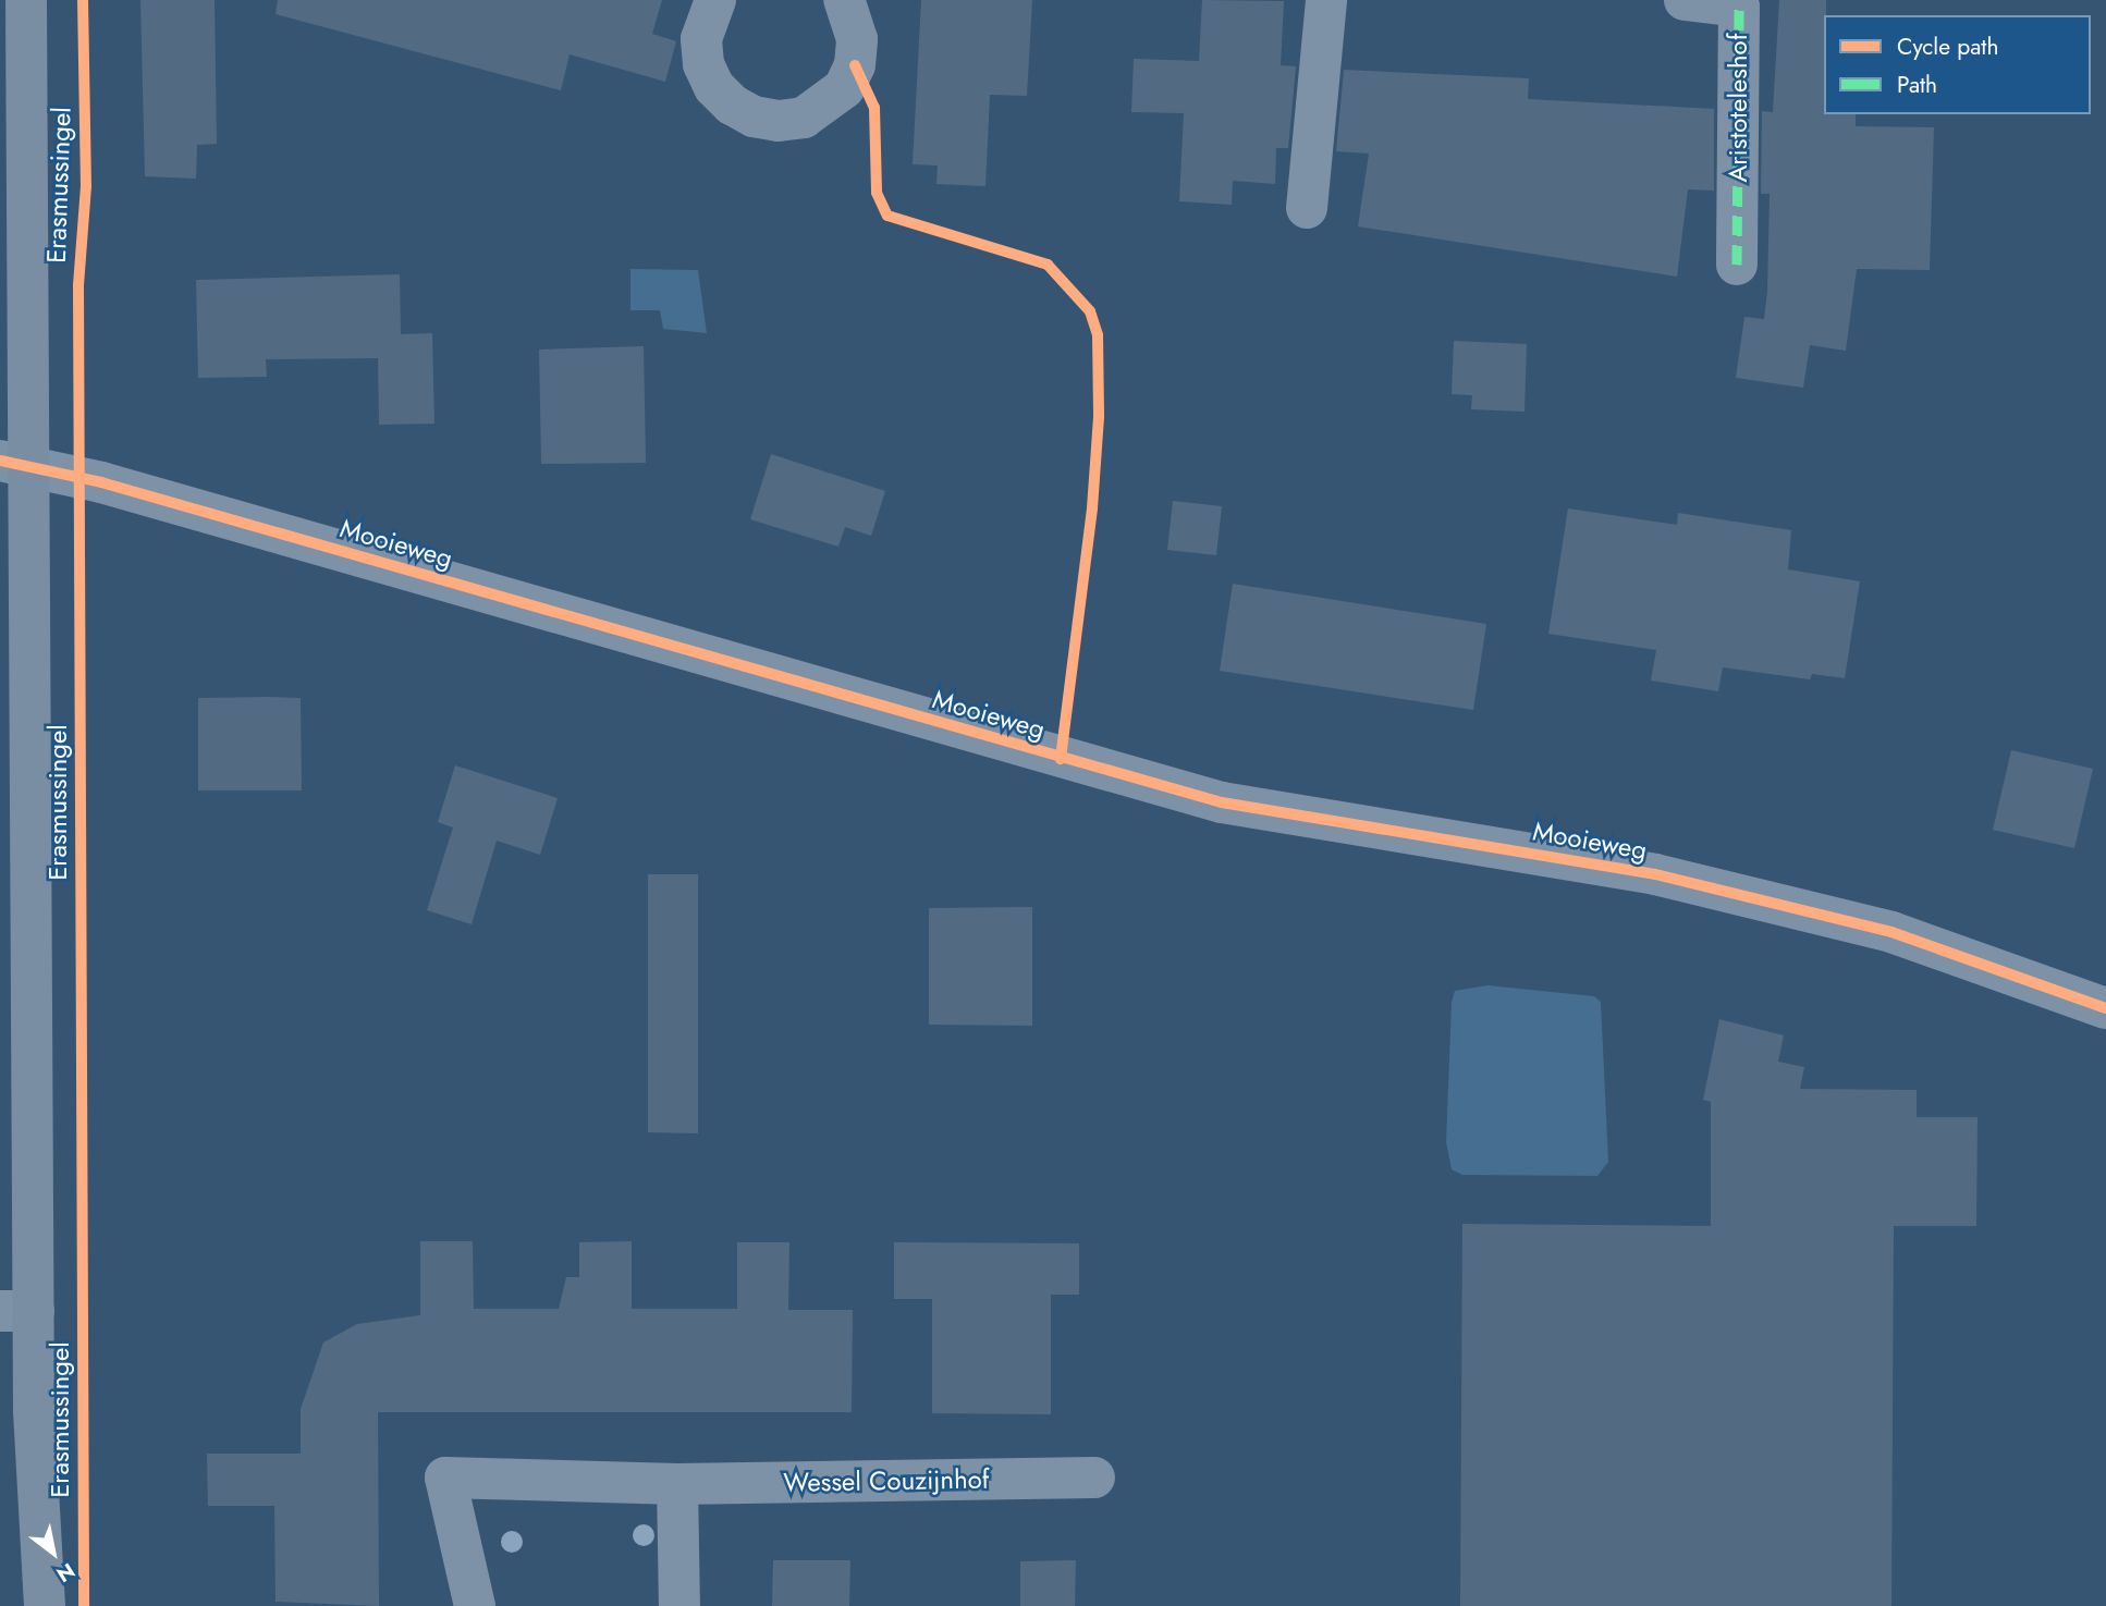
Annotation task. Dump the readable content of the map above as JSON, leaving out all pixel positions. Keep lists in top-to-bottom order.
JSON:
{
  "streets": {
    "street": [
      "Aristoteleshof",
      "Erasmussingel",
      "Mooieweg",
      "Wessel Couzijnhof"
    ]
  },
  "crossings": [
    ["Erasmussingel", "Mooieweg"]
  ],
  "legend": ["Cycle path", "Path"],
  "north": "bottom right"
}
